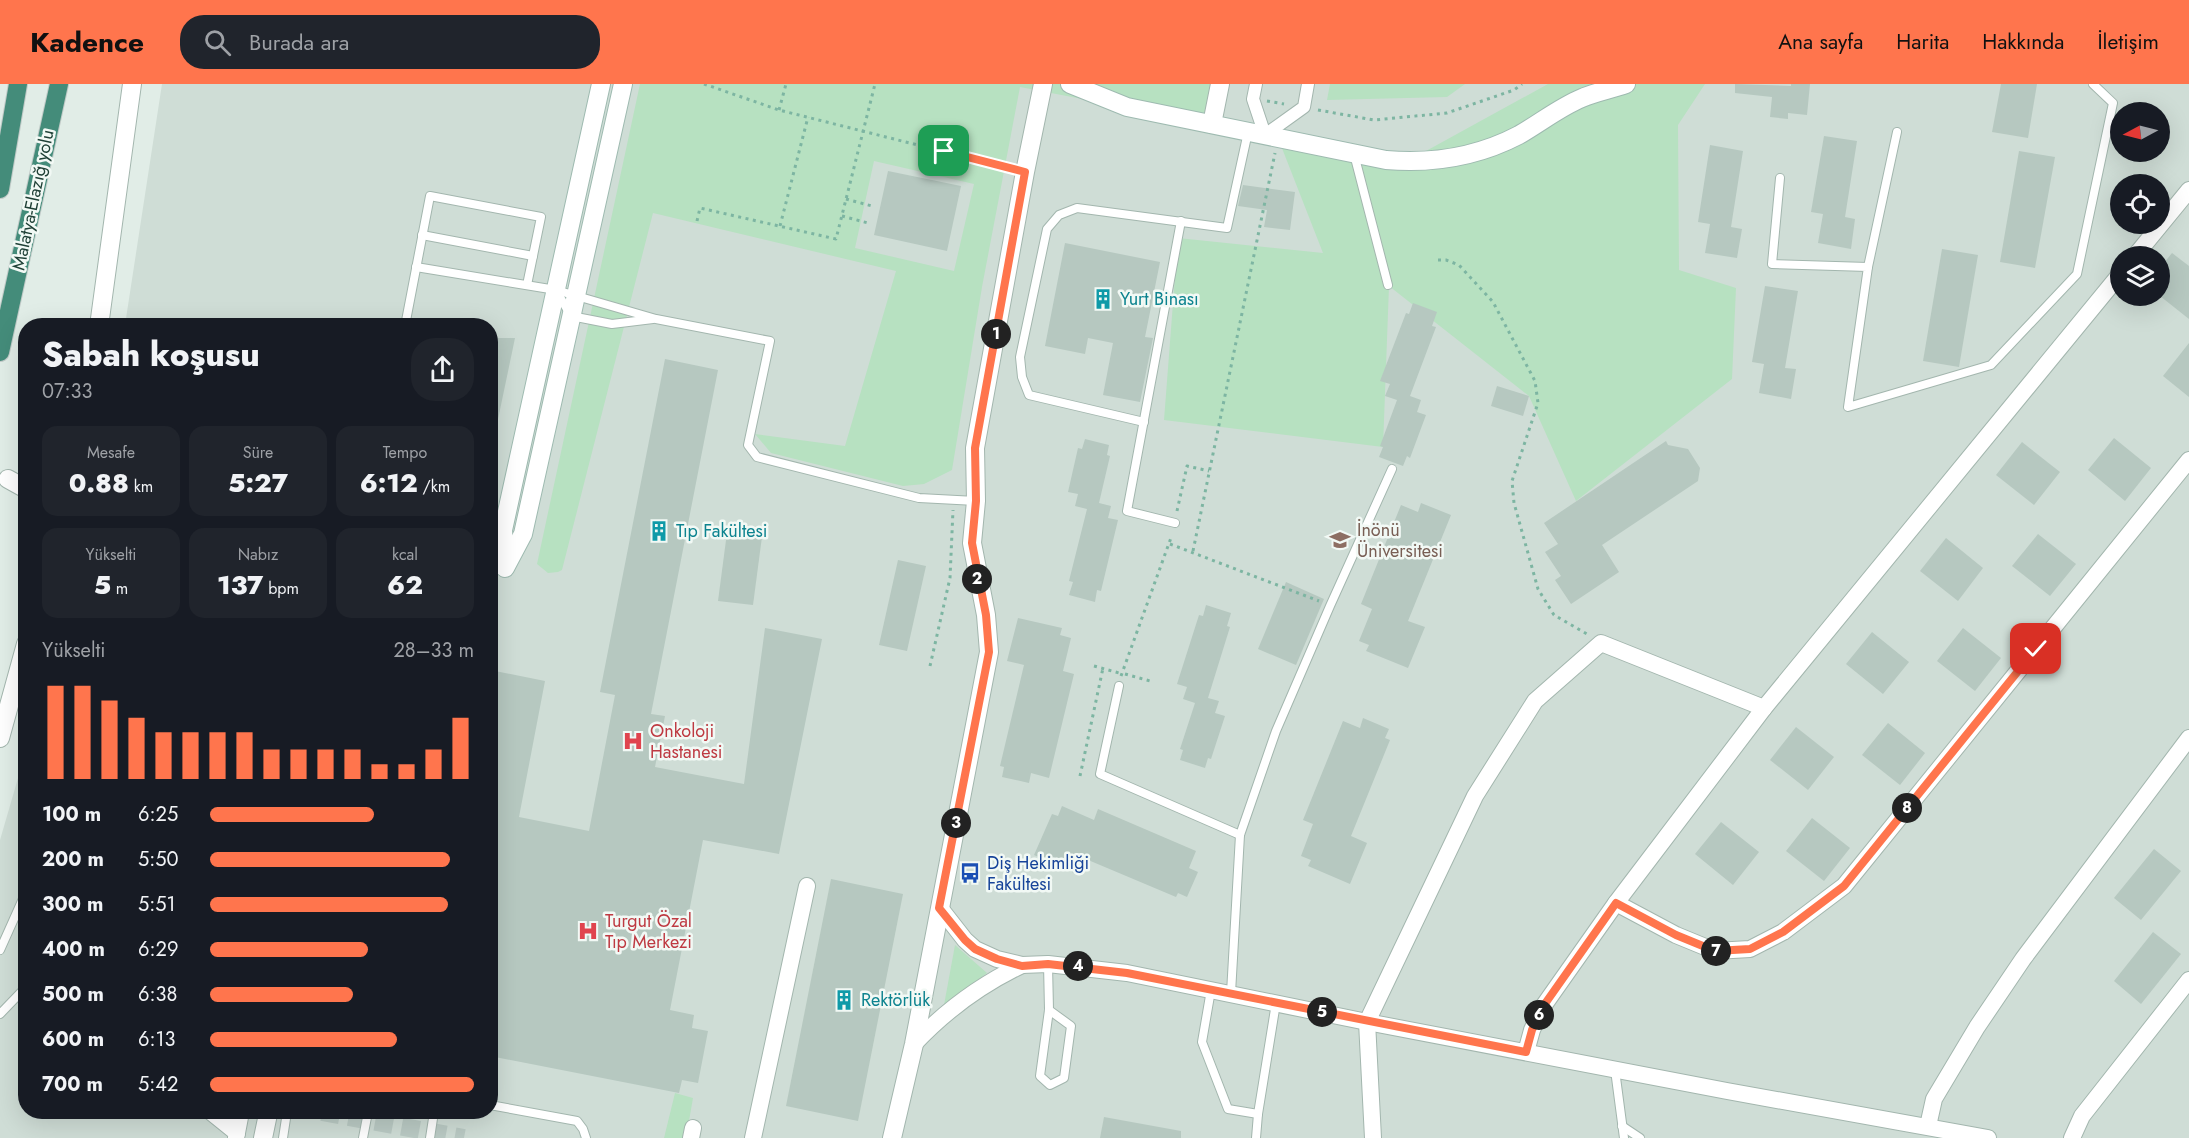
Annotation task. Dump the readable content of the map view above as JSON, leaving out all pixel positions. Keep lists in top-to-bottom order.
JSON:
{
  "streets": {
    "highway": ["Malatya-Elazığ yolu"]
  },
  "places": {
    "building": ["Yurt Binası", "Tıp Fakültesi", "Rektörlük"],
    "school or university": ["İnönü Üniversitesi"],
    "hospital": ["Onkoloji Hastanesi", "Turgut Özal Tıp Merkezi"],
    "bus stop": ["Diş Hekimliği Fakültesi"]
  },
  "north": "left",
  "page": {
    "header": "Kadence",
    "search": "Burada ara",
    "nav": [
      "Ana sayfa",
      "Harita",
      "Hakkında",
      "İletişim"
    ],
    "heading": ["Sabah koşusu", "07:33"],
    "pins": [
      "1",
      "2",
      "8",
      "3",
      "7",
      "4",
      "5",
      "6"
    ],
    "stats": [
      ["Mesafe", "0.88 km"],
      ["Süre", "5:27"],
      ["Tempo", "6:12 /km"],
      ["Yükselti", "5 m"],
      ["Nabız", "137 bpm"],
      ["kcal", "62"]
    ],
    "chart": ["Yükselti", "28–33 m"],
    "list": [
      {
        "name": "100 m",
        "note": "6:25"
      },
      {
        "name": "200 m",
        "note": "5:50"
      },
      {
        "name": "300 m",
        "note": "5:51"
      },
      {
        "name": "400 m",
        "note": "6:29"
      },
      {
        "name": "500 m",
        "note": "6:38"
      },
      {
        "name": "600 m",
        "note": "6:13"
      },
      {
        "name": "700 m",
        "note": "5:42"
      }
    ]
  }
}
